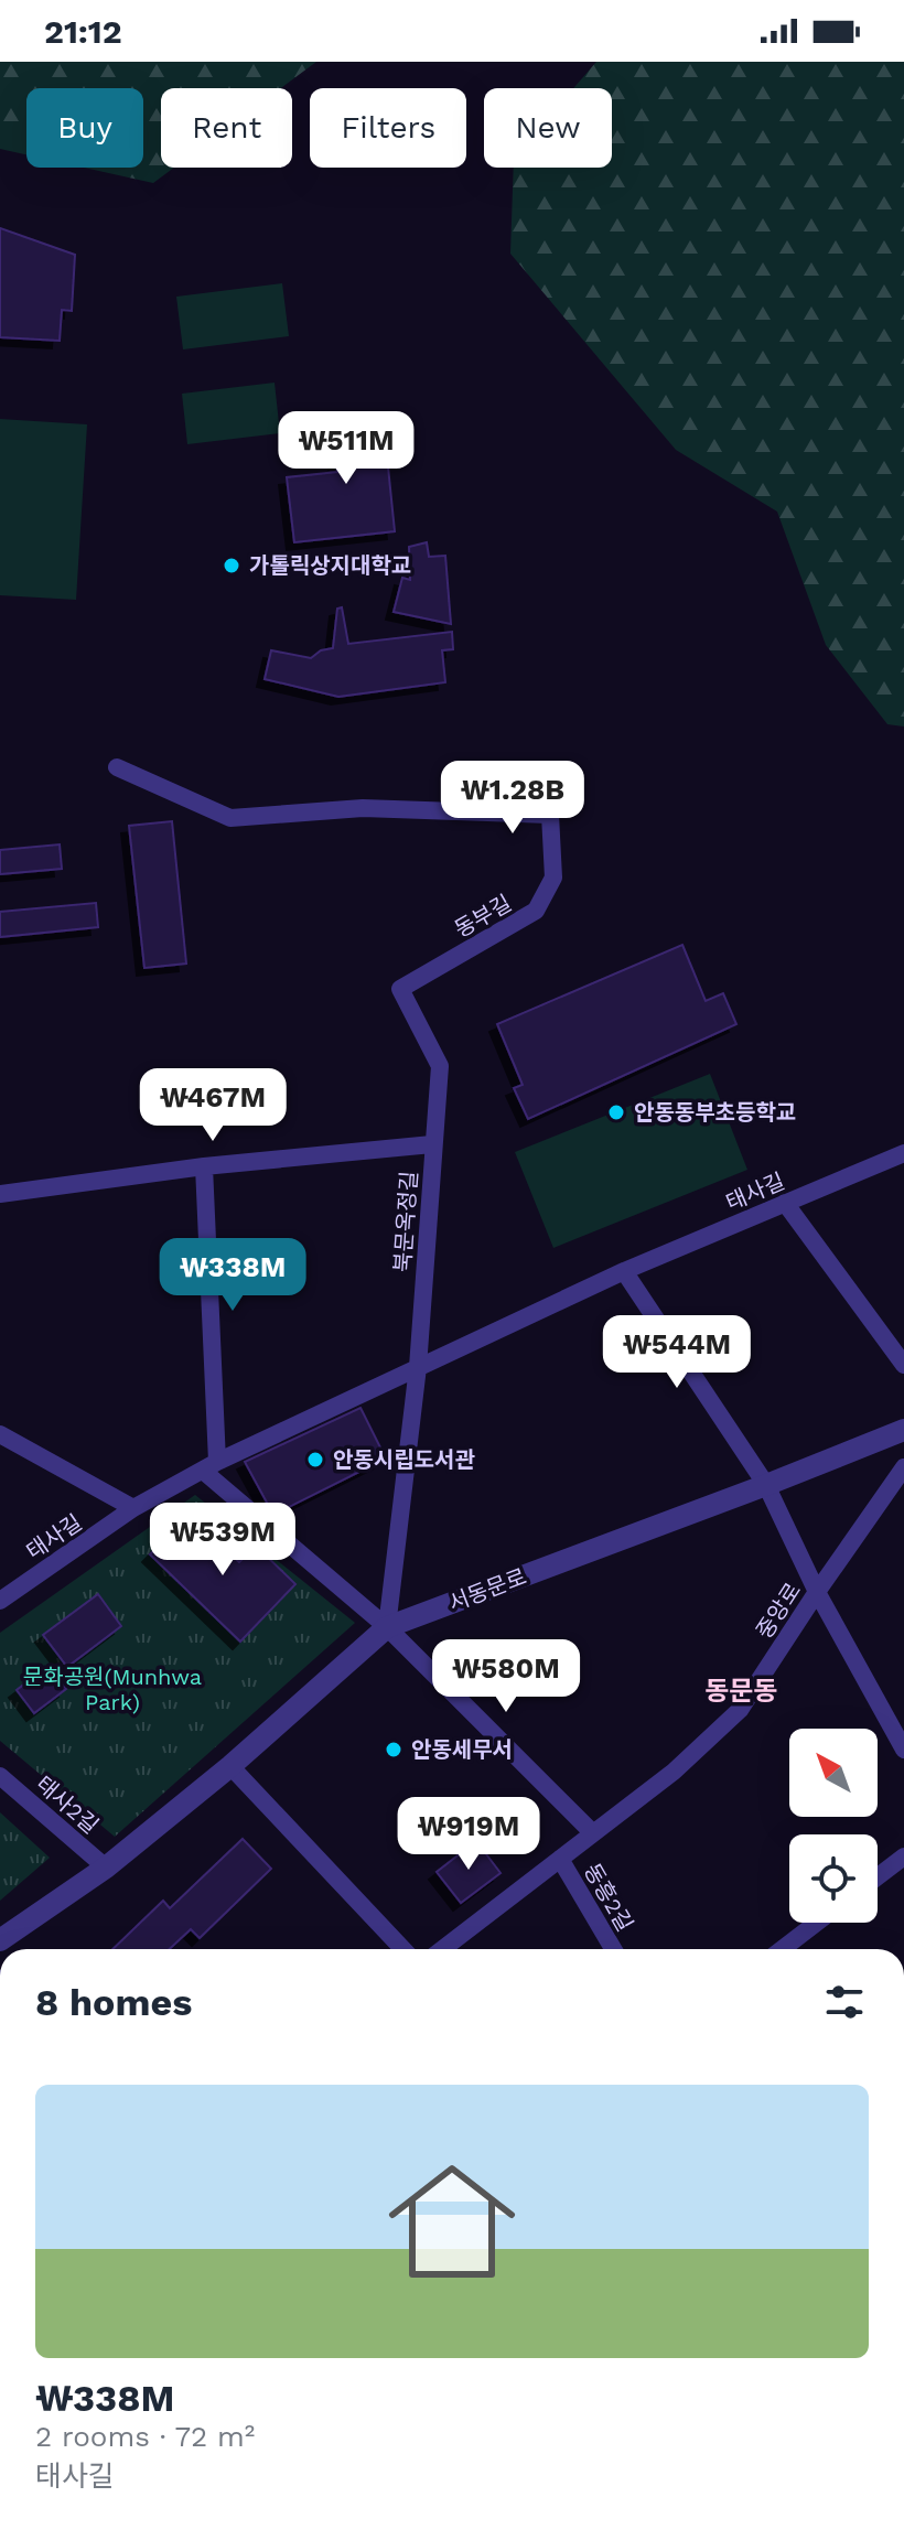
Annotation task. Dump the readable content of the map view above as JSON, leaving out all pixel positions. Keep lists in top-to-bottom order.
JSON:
{
  "streets": {
    "street": [
      "동부길",
      "태사길",
      "북문옥정길",
      "서동문로",
      "중앙로",
      "태사2길",
      "동흥2길"
    ]
  },
  "crossings": [
    ["동부길", "북문옥정길"],
    ["태사길", "북문옥정길"],
    ["서동문로", "태사2길"],
    ["중앙로", "동흥2길"]
  ],
  "districts": ["동문동"],
  "parks": ["문화공원(Munhwa Park)"],
  "places": [
    "가톨릭상지대학교",
    "안동동부초등학교",
    "안동시립도서관",
    "안동세무서"
  ],
  "north": "top left",
  "page": {
    "status": "21:12",
    "chip": [
      "Buy",
      "Rent",
      "Filters",
      "New"
    ],
    "price": [
      "₩511M",
      "₩1.28B",
      "₩467M",
      "₩338M",
      "₩544M",
      "₩539M",
      "₩580M",
      "₩919M"
    ],
    "heading": "8 homes",
    "list": [
      {
        "name": "₩338M",
        "note": "2 rooms · 72 m² · 태사길"
      }
    ]
  }
}
